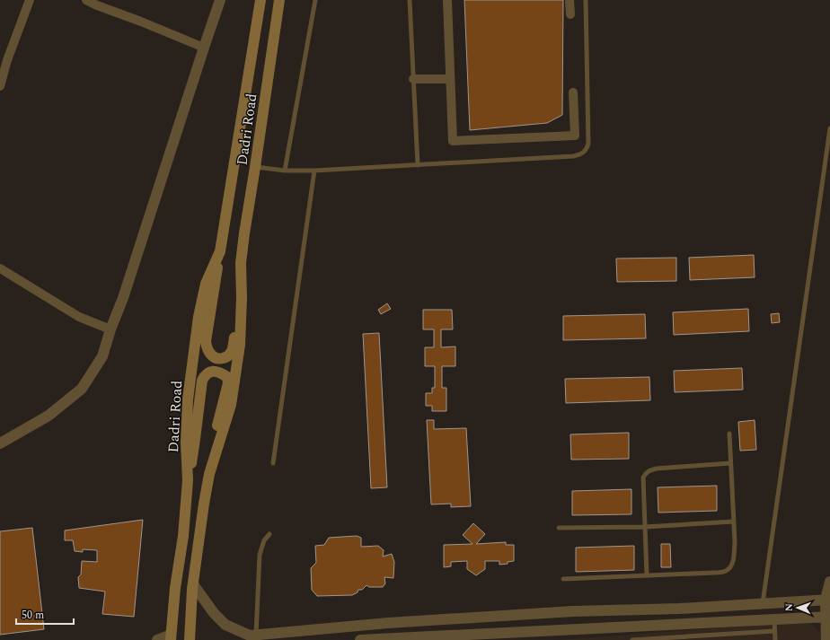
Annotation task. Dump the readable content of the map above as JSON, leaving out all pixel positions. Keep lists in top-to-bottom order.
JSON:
{
  "streets": {
    "main road": ["Dadri Road"]
  },
  "scale_bar": "50 m",
  "north": "left"
}
